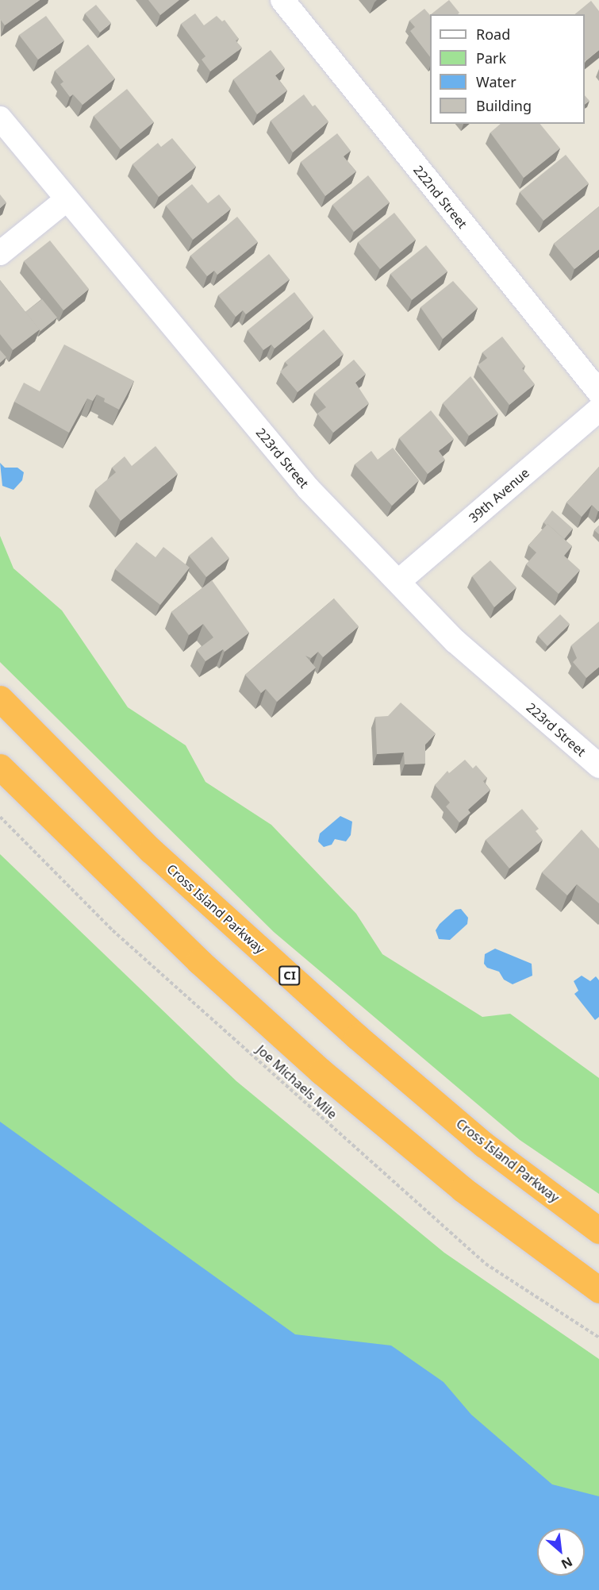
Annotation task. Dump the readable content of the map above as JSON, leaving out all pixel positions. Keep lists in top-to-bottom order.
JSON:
{
  "streets": {
    "highway": ["Cross Island Parkway", "CI"],
    "street": ["222nd Street", "223rd Street", "39th Avenue"],
    "path": ["Joe Michaels Mile"]
  },
  "crossings": [
    ["223rd Street", "39th Avenue"]
  ],
  "legend": [
    "Road",
    "Park",
    "Water",
    "Building"
  ],
  "north": "bottom right"
}
